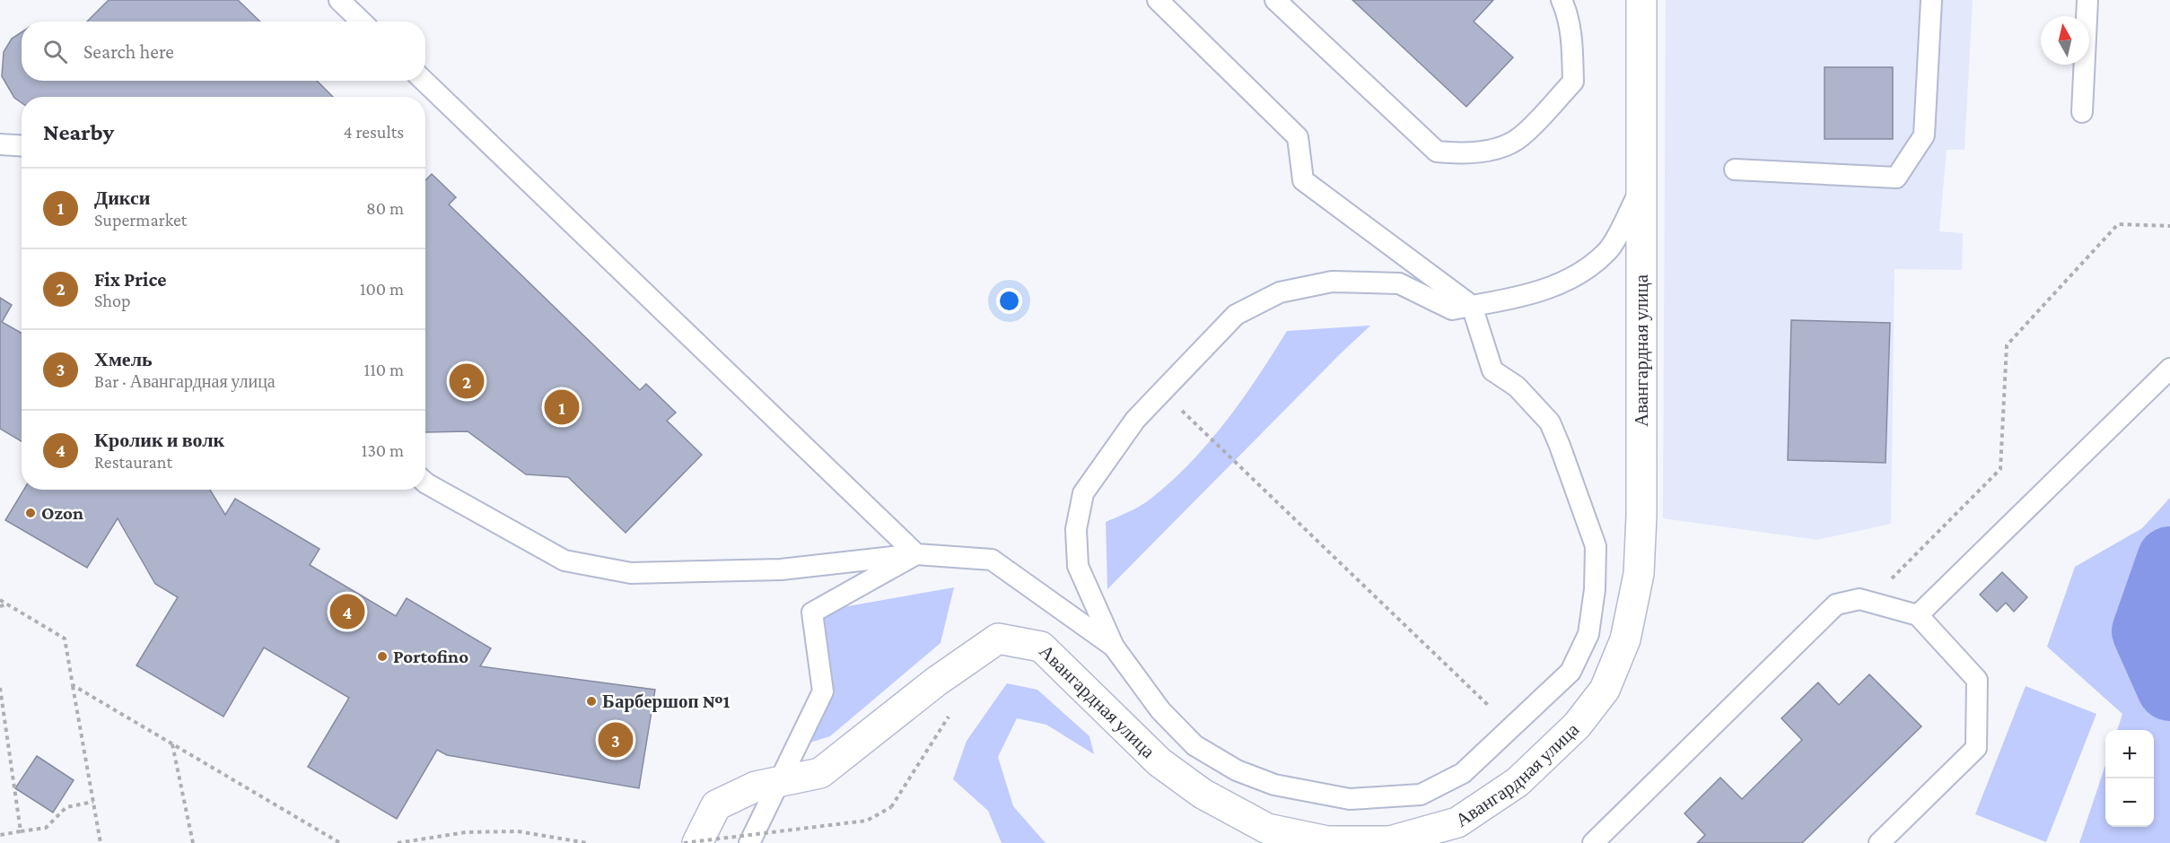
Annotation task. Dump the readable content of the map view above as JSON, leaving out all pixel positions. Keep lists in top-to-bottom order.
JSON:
{
  "streets": {
    "street": ["Авангардная улица"]
  },
  "places": ["Ozon", "Portofino", "Барбершоп №1"],
  "north": "top",
  "page": {
    "search": "Search here",
    "heading": ["Nearby", "4 results"],
    "list": [
      {
        "mark": "1",
        "name": "Дикси",
        "note": "Supermarket",
        "value": "80 m"
      },
      {
        "mark": "2",
        "name": "Fix Price",
        "note": "Shop",
        "value": "100 m"
      },
      {
        "mark": "3",
        "name": "Хмель",
        "note": "Bar · Авангардная улица",
        "value": "110 m"
      },
      {
        "mark": "4",
        "name": "Кролик и волк",
        "note": "Restaurant",
        "value": "130 m"
      }
    ],
    "pins": [
      "2",
      "1",
      "4",
      "3"
    ],
    "map_buttons": ["+", "−"]
  }
}
